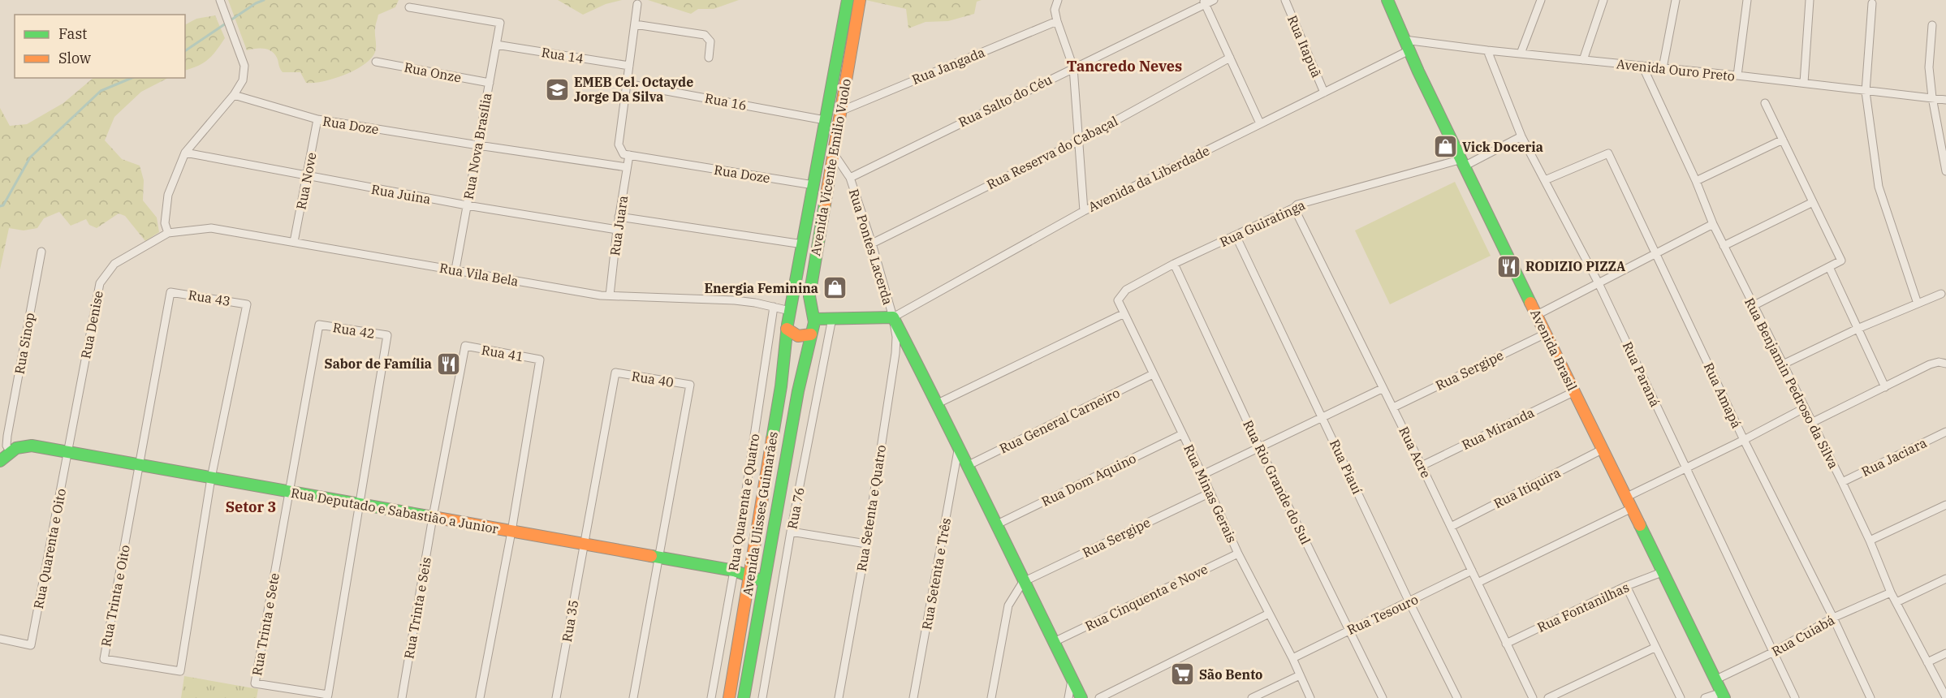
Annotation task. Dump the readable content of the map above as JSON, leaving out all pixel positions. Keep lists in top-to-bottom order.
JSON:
{
  "streets": {
    "main road": [
      "Avenida Vicente Emilio Vuolo",
      "Avenida Brasil",
      "Rua Deputado e Sabastião a Junior",
      "Avenida Ulisses Guimarães"
    ],
    "street": [
      "Rua Itapuã",
      "Rua 14",
      "Rua Jangada",
      "Avenida Ouro Preto",
      "Rua Onze",
      "Rua Salto do Céu",
      "Rua 16",
      "Rua Doze",
      "Rua Nova Brasília",
      "Rua Reserva do Cabaçal",
      "Avenida da Liberdade",
      "Rua Nove",
      "Rua Juina",
      "Rua Guiratinga",
      "Rua Juara",
      "Rua Pontes Lacerda",
      "Rua Vila Bela",
      "Rua 43",
      "Rua Denise",
      "Rua 42",
      "Rua Sinop",
      "Rua 41",
      "Rua Sergipe",
      "Rua Paraná",
      "Rua 40",
      "Rua Benjamin Pedroso da Silva",
      "Rua Amapá",
      "Rua General Carneiro",
      "Rua Miranda",
      "Rua Acre",
      "Rua Jaciara",
      "Rua Piauí",
      "Rua Dom Aquino",
      "Rua Rio Grande do Sul",
      "Rua Itiquira",
      "Rua Minas Gerais",
      "Rua Quarenta e Quatro",
      "Rua 76",
      "Rua Setenta e Quatro",
      "Rua Quarenta e Oito",
      "Rua Setenta e Três",
      "Rua Trinta e Oito",
      "Rua Cinquenta e Nove",
      "Rua Fontanilhas",
      "Rua Trinta e Seis",
      "Rua Tesouro",
      "Rua 35",
      "Rua Trinta e Sete",
      "Rua Cuiabá"
    ]
  },
  "crossings": [
    ["Rua Itapuã", "Avenida da Liberdade"],
    ["Rua 14", "Rua Nova Brasília"],
    ["Rua Jangada", "Avenida Vicente Emilio Vuolo"],
    ["Avenida Ouro Preto", "Avenida Brasil"],
    ["Avenida Ouro Preto", "Rua Paraná"],
    ["Avenida Ouro Preto", "Rua Benjamin Pedroso da Silva"],
    ["Rua Onze", "Rua Nova Brasília"],
    ["Rua Salto do Céu", "Rua Pontes Lacerda"],
    ["Rua 16", "Avenida Vicente Emilio Vuolo"],
    ["Rua Doze", "Rua Nova Brasília"],
    ["Rua Doze", "Avenida Vicente Emilio Vuolo"],
    ["Rua Doze", "Rua Nove"],
    ["Rua Doze", "Rua Juara"],
    ["Rua Nova Brasília", "Rua Juina"],
    ["Rua Nova Brasília", "Rua Vila Bela"],
    ["Rua Reserva do Cabaçal", "Rua Pontes Lacerda"],
    ["Avenida Vicente Emilio Vuolo", "Rua Pontes Lacerda"],
    ["Avenida Vicente Emilio Vuolo", "Rua Vila Bela"],
    ["Avenida Vicente Emilio Vuolo", "Avenida Ulisses Guimarães"],
    ["Avenida da Liberdade", "Rua Pontes Lacerda"],
    ["Avenida da Liberdade", "Avenida Brasil"],
    ["Avenida da Liberdade", "Rua Setenta e Quatro"],
    ["Rua Nove", "Rua Juina"],
    ["Rua Nove", "Rua Vila Bela"],
    ["Rua Juina", "Rua Juara"],
    ["Rua Guiratinga", "Avenida Brasil"],
    ["Rua Guiratinga", "Rua Paraná"],
    ["Rua Guiratinga", "Rua Acre"],
    ["Rua Guiratinga", "Rua Piauí"],
    ["Rua Guiratinga", "Rua Rio Grande do Sul"],
    ["Rua Guiratinga", "Rua Minas Gerais"],
    ["Rua Juara", "Rua Vila Bela"],
    ["Rua Pontes Lacerda", "Rua Setenta e Quatro"],
    ["Rua Vila Bela", "Rua Denise"],
    ["Rua Vila Bela", "Rua Quarenta e Quatro"],
    ["Rua Vila Bela", "Avenida Ulisses Guimarães"],
    ["Rua 43", "Rua Deputado e Sabastião a Junior"],
    ["Rua 43", "Rua Trinta e Oito"],
    ["Rua Denise", "Rua Deputado e Sabastião a Junior"],
    ["Rua Denise", "Rua Quarenta e Oito"],
    ["Rua 42", "Rua Deputado e Sabastião a Junior"],
    ["Rua 42", "Rua Trinta e Sete"],
    ["Rua Sinop", "Rua Deputado e Sabastião a Junior"],
    ["Avenida Brasil", "Rua Sergipe"],
    ["Avenida Brasil", "Rua Miranda"],
    ["Avenida Brasil", "Rua Itiquira"],
    ["Avenida Brasil", "Rua Fontanilhas"],
    ["Avenida Brasil", "Rua Cuiabá"],
    ["Rua 41", "Rua Deputado e Sabastião a Junior"],
    ["Rua 41", "Rua Trinta e Seis"],
    ["Rua Sergipe", "Rua Acre"],
    ["Rua Sergipe", "Rua Minas Gerais"],
    ["Rua Paraná", "Rua Amapá"],
    ["Rua Paraná", "Rua Cuiabá"],
    ["Rua 40", "Rua Deputado e Sabastião a Junior"],
    ["Rua 40", "Rua 35"],
    ["Rua Benjamin Pedroso da Silva", "Rua Jaciara"],
    ["Rua Benjamin Pedroso da Silva", "Rua Cuiabá"],
    ["Rua Amapá", "Rua Cuiabá"],
    ["Rua General Carneiro", "Rua Minas Gerais"],
    ["Rua Miranda", "Rua Acre"],
    ["Rua Acre", "Rua Itiquira"],
    ["Rua Acre", "Rua Fontanilhas"],
    ["Rua Acre", "Rua Tesouro"],
    ["Rua Piauí", "Rua Tesouro"],
    ["Rua Dom Aquino", "Rua Minas Gerais"],
    ["Rua Rio Grande do Sul", "Rua Tesouro"],
    ["Rua Minas Gerais", "Rua Cinquenta e Nove"],
    ["Rua Minas Gerais", "Rua Tesouro"],
    ["Rua Quarenta e Quatro", "Rua Deputado e Sabastião a Junior"],
    ["Rua Deputado e Sabastião a Junior", "Avenida Ulisses Guimarães"],
    ["Rua Deputado e Sabastião a Junior", "Rua Quarenta e Oito"],
    ["Rua Deputado e Sabastião a Junior", "Rua Trinta e Oito"],
    ["Rua Deputado e Sabastião a Junior", "Rua Trinta e Seis"],
    ["Rua Deputado e Sabastião a Junior", "Rua 35"],
    ["Rua Deputado e Sabastião a Junior", "Rua Trinta e Sete"]
  ],
  "districts": ["Tancredo Neves", "Setor 3"],
  "places": {
    "school or university": ["EMEB Cel. Octayde Jorge Da Silva"],
    "shop": ["Vick Doceria", "Energia Feminina"],
    "restaurant": ["RODIZIO PIZZA", "Sabor de Família"],
    "supermarket": ["São Bento"]
  },
  "legend": ["Fast", "Slow"]
}
